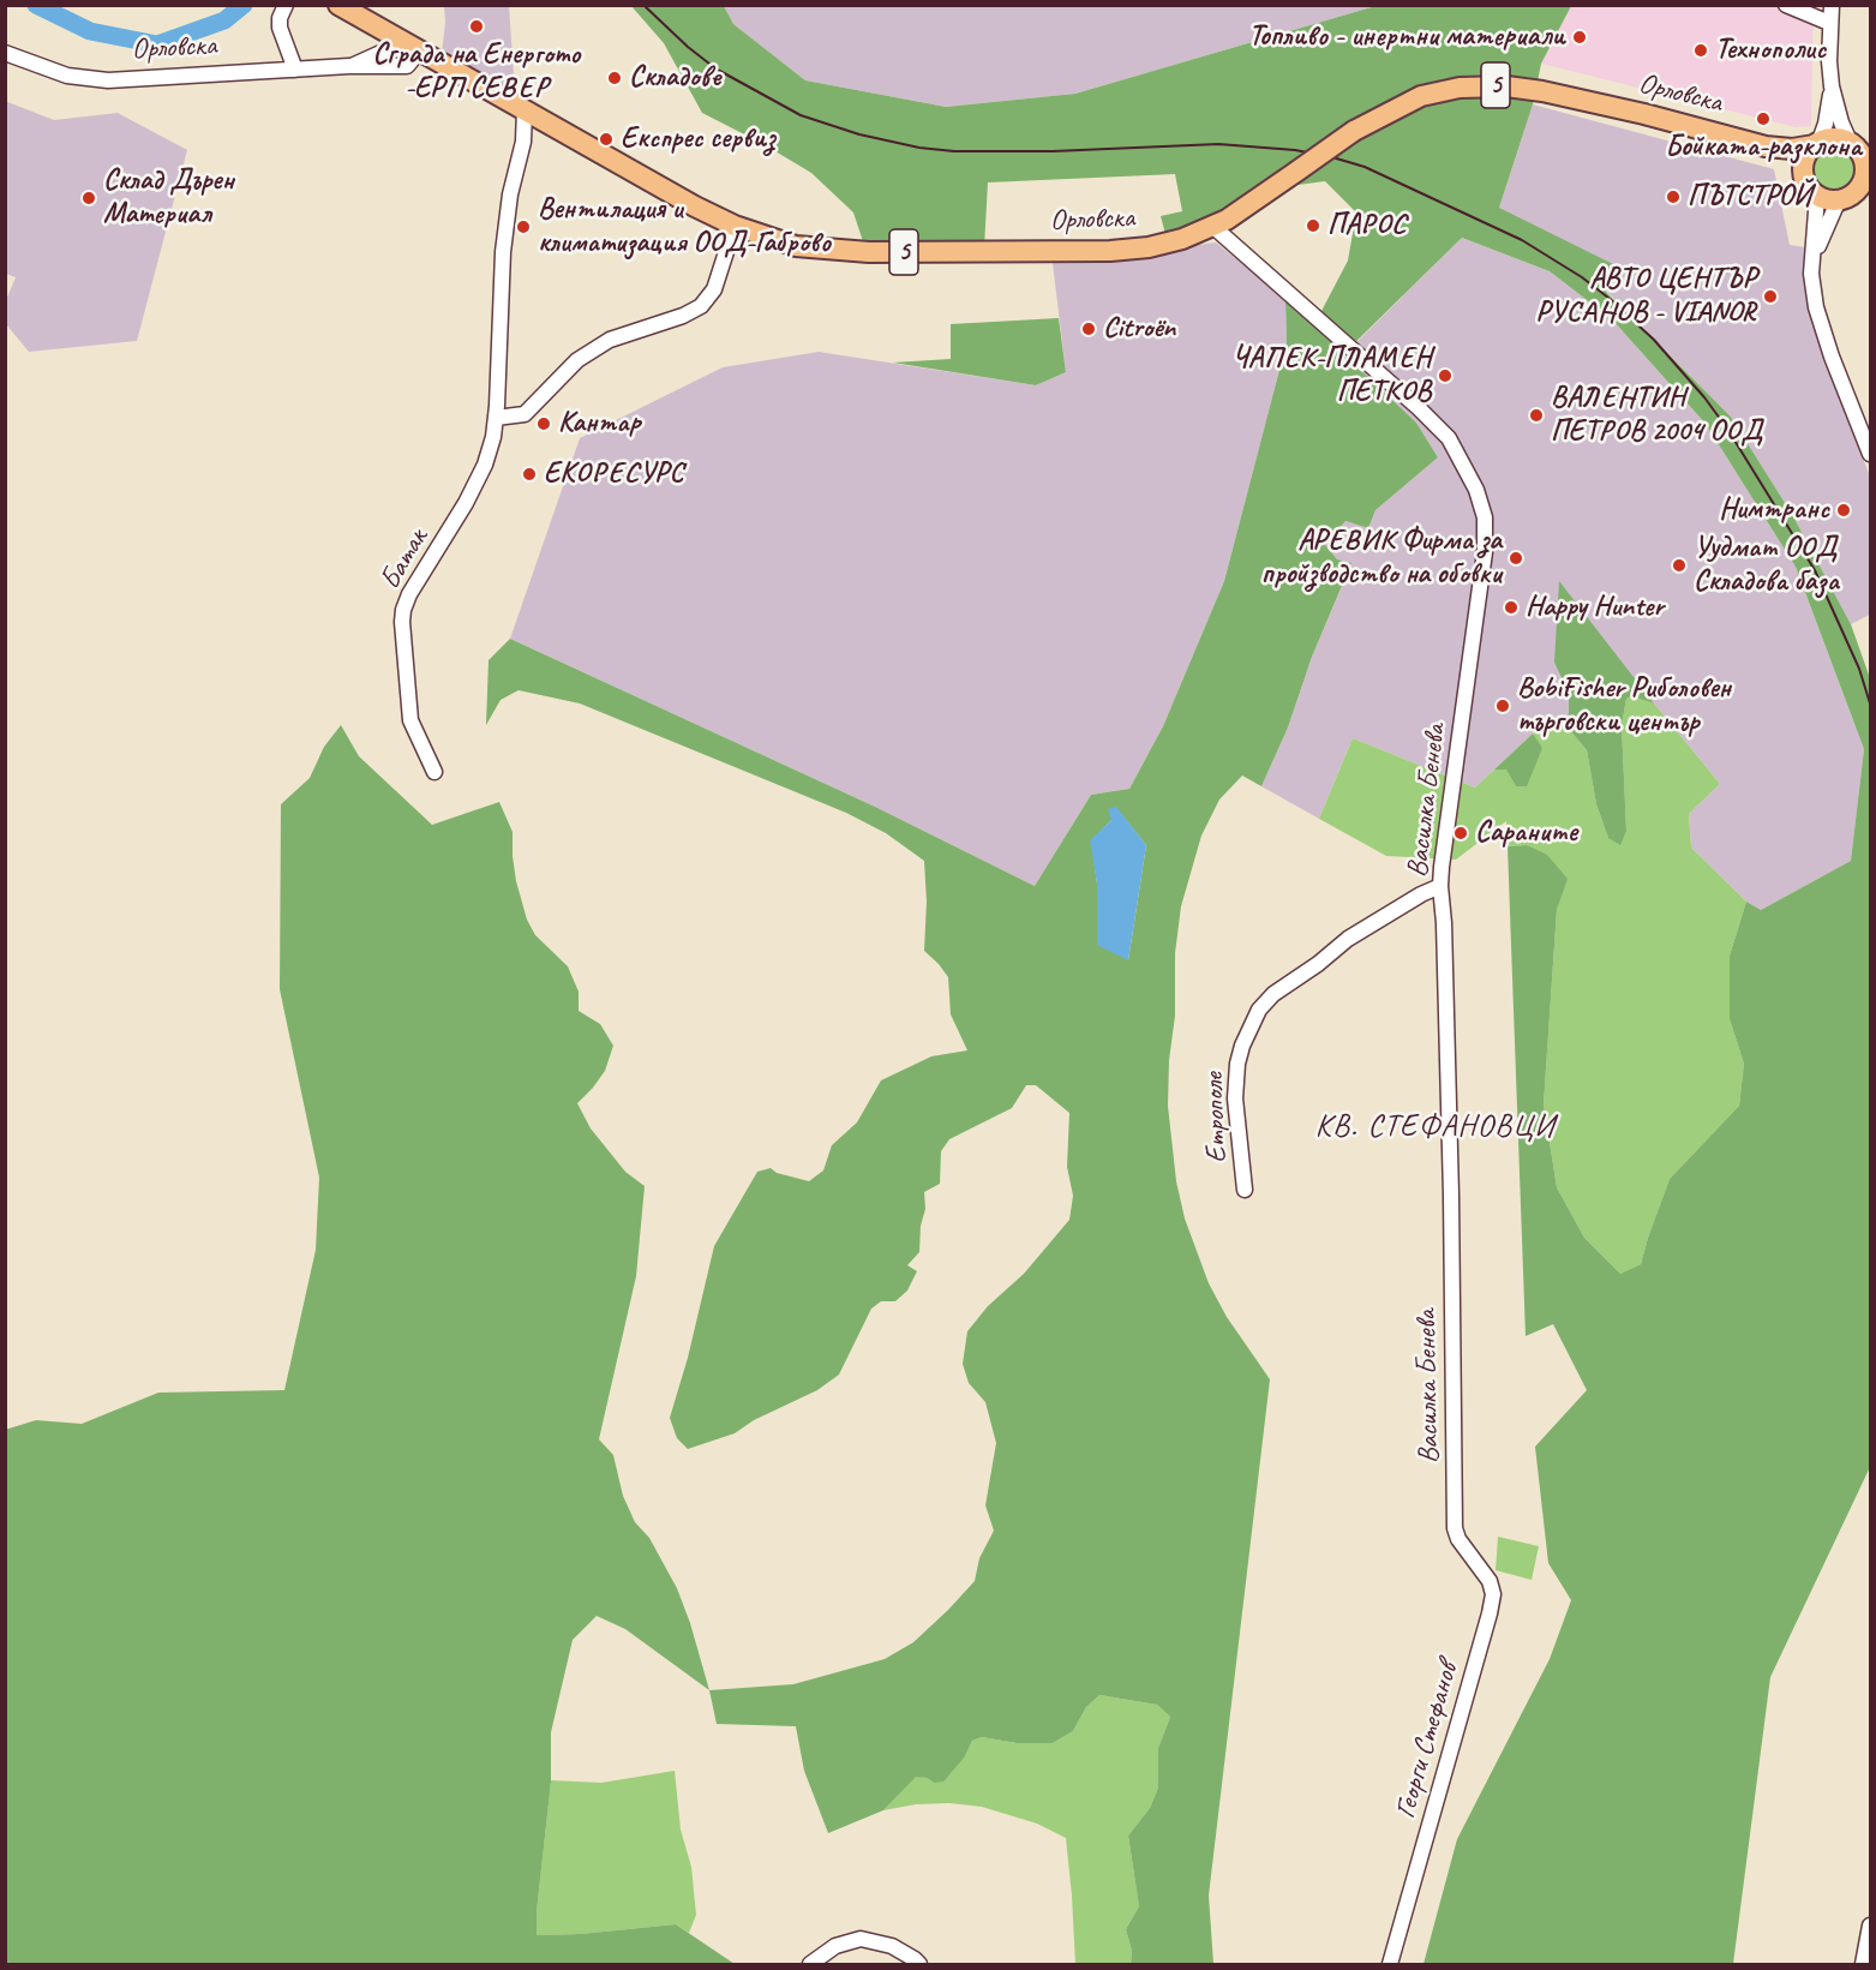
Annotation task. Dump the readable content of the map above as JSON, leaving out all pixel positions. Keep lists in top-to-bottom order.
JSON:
{
  "streets": {
    "main road": ["Орловска", "5"],
    "street": [
      "Батак",
      "Василка Бенева",
      "Етрополе",
      "Георги Стефанов"
    ]
  },
  "crossings": [
    ["Орловска", "5"],
    ["Орловска", "Батак"],
    ["Орловска", "Василка Бенева"],
    ["Василка Бенева", "Етрополе"],
    ["Василка Бенева", "Георги Стефанов"]
  ],
  "districts": ["КВ. СТЕФАНОВЦИ"],
  "places": [
    "Сграда на Енергото -ЕРП СЕВЕР",
    "Топливо - инертни материали",
    "Технополис",
    "Складове",
    "Бойката-разклона",
    "Експрес сервиз",
    "ПЪТСТРОЙ",
    "Склад Дърен Материал",
    "ПАРОС",
    "Вентилация и климатизация ООД-Габрово",
    "АВТО ЦЕНТЪР РУСАНОВ - VIANOR",
    "Citroën",
    "ЧАПЕК-ПЛАМЕН ПЕТКОВ",
    "ВАЛЕНТИН ПЕТРОВ 2004 ООД",
    "Кантар",
    "ЕКОРЕСУРС",
    "Нимтранс",
    "АРЕВИК Фирма за пройзводство на обовки",
    "Уудмат ООД Складова база",
    "Happy Hunter",
    "BobiFisher Риболовен търговски център",
    "Сараните"
  ]
}
